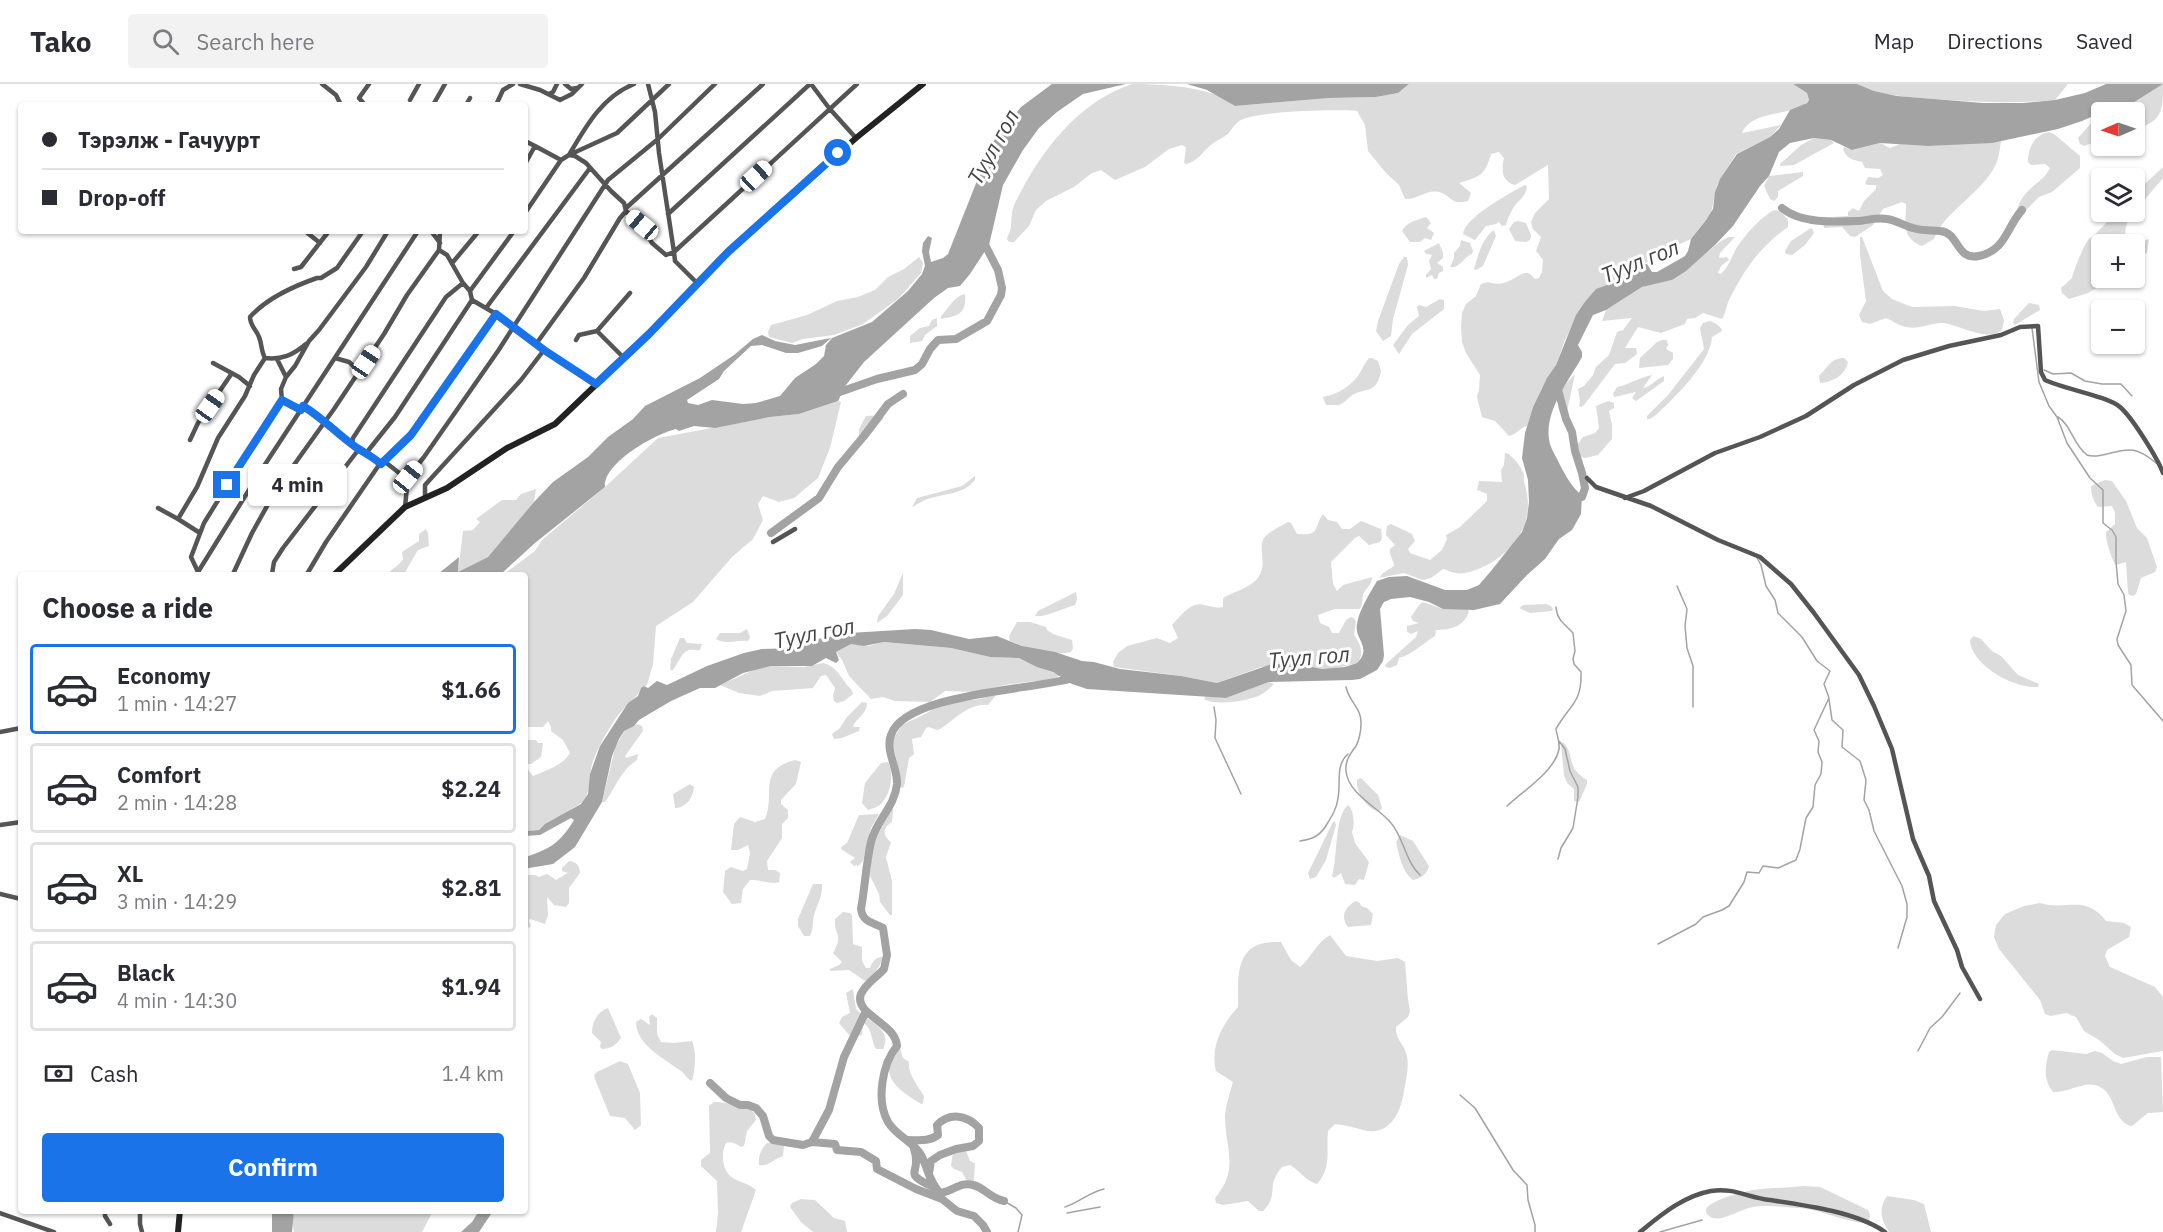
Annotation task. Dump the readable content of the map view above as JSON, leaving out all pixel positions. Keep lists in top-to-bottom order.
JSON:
{
  "water": ["Туул гол"],
  "north": "left",
  "page": {
    "header": "Tako",
    "search": "Search here",
    "nav": ["Map", "Directions", "Saved"],
    "map_buttons": ["+", "−"],
    "banner": ["Тэрэлж - Гачуурт", "Drop-off"],
    "bubble": "4 min",
    "heading": "Choose a ride",
    "list": [
      {
        "name": "Economy",
        "note": "1 min · 14:27",
        "value": "$1.66"
      },
      {
        "name": "Comfort",
        "note": "2 min · 14:28",
        "value": "$2.24"
      },
      {
        "name": "XL",
        "note": "3 min · 14:29",
        "value": "$2.81"
      },
      {
        "name": "Black",
        "note": "4 min · 14:30",
        "value": "$1.94"
      }
    ],
    "pay": ["Cash", "1.4 km"],
    "buttons": "Confirm"
  }
}
